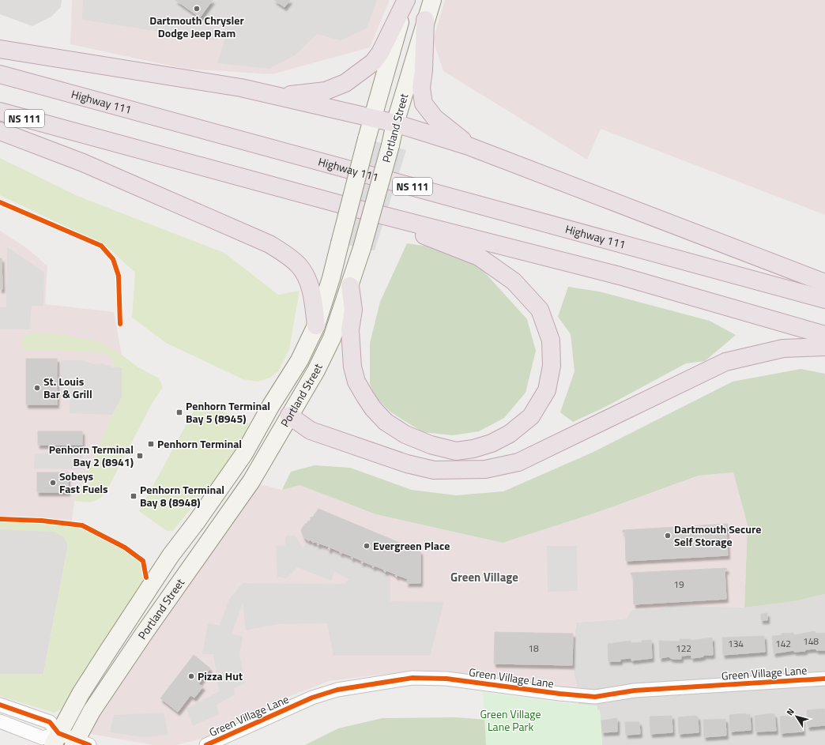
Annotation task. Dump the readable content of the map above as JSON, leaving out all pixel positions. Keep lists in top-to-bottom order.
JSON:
{
  "streets": {
    "highway": ["Highway 111", "NS 111"],
    "main road": ["Portland Street"],
    "street": ["Green Village Lane"]
  },
  "districts": ["Green Village"],
  "parks": ["Green Village Lane Park"],
  "places": {
    "other": [
      "Dartmouth Chrysler Dodge Jeep Ram",
      "St. Louis Bar & Grill",
      "Sobeys Fast Fuels",
      "Dartmouth Secure Self Storage",
      "Evergreen Place",
      "Pizza Hut"
    ],
    "transit": [
      "Penhorn Terminal Bay 5 (8945)",
      "Penhorn Terminal",
      "Penhorn Terminal Bay 2 (8941)",
      "Penhorn Terminal Bay 8 (8948)"
    ]
  },
  "house_numbers": [
    "19",
    "148",
    "134",
    "142",
    "18",
    "122"
  ],
  "north": "top left"
}
